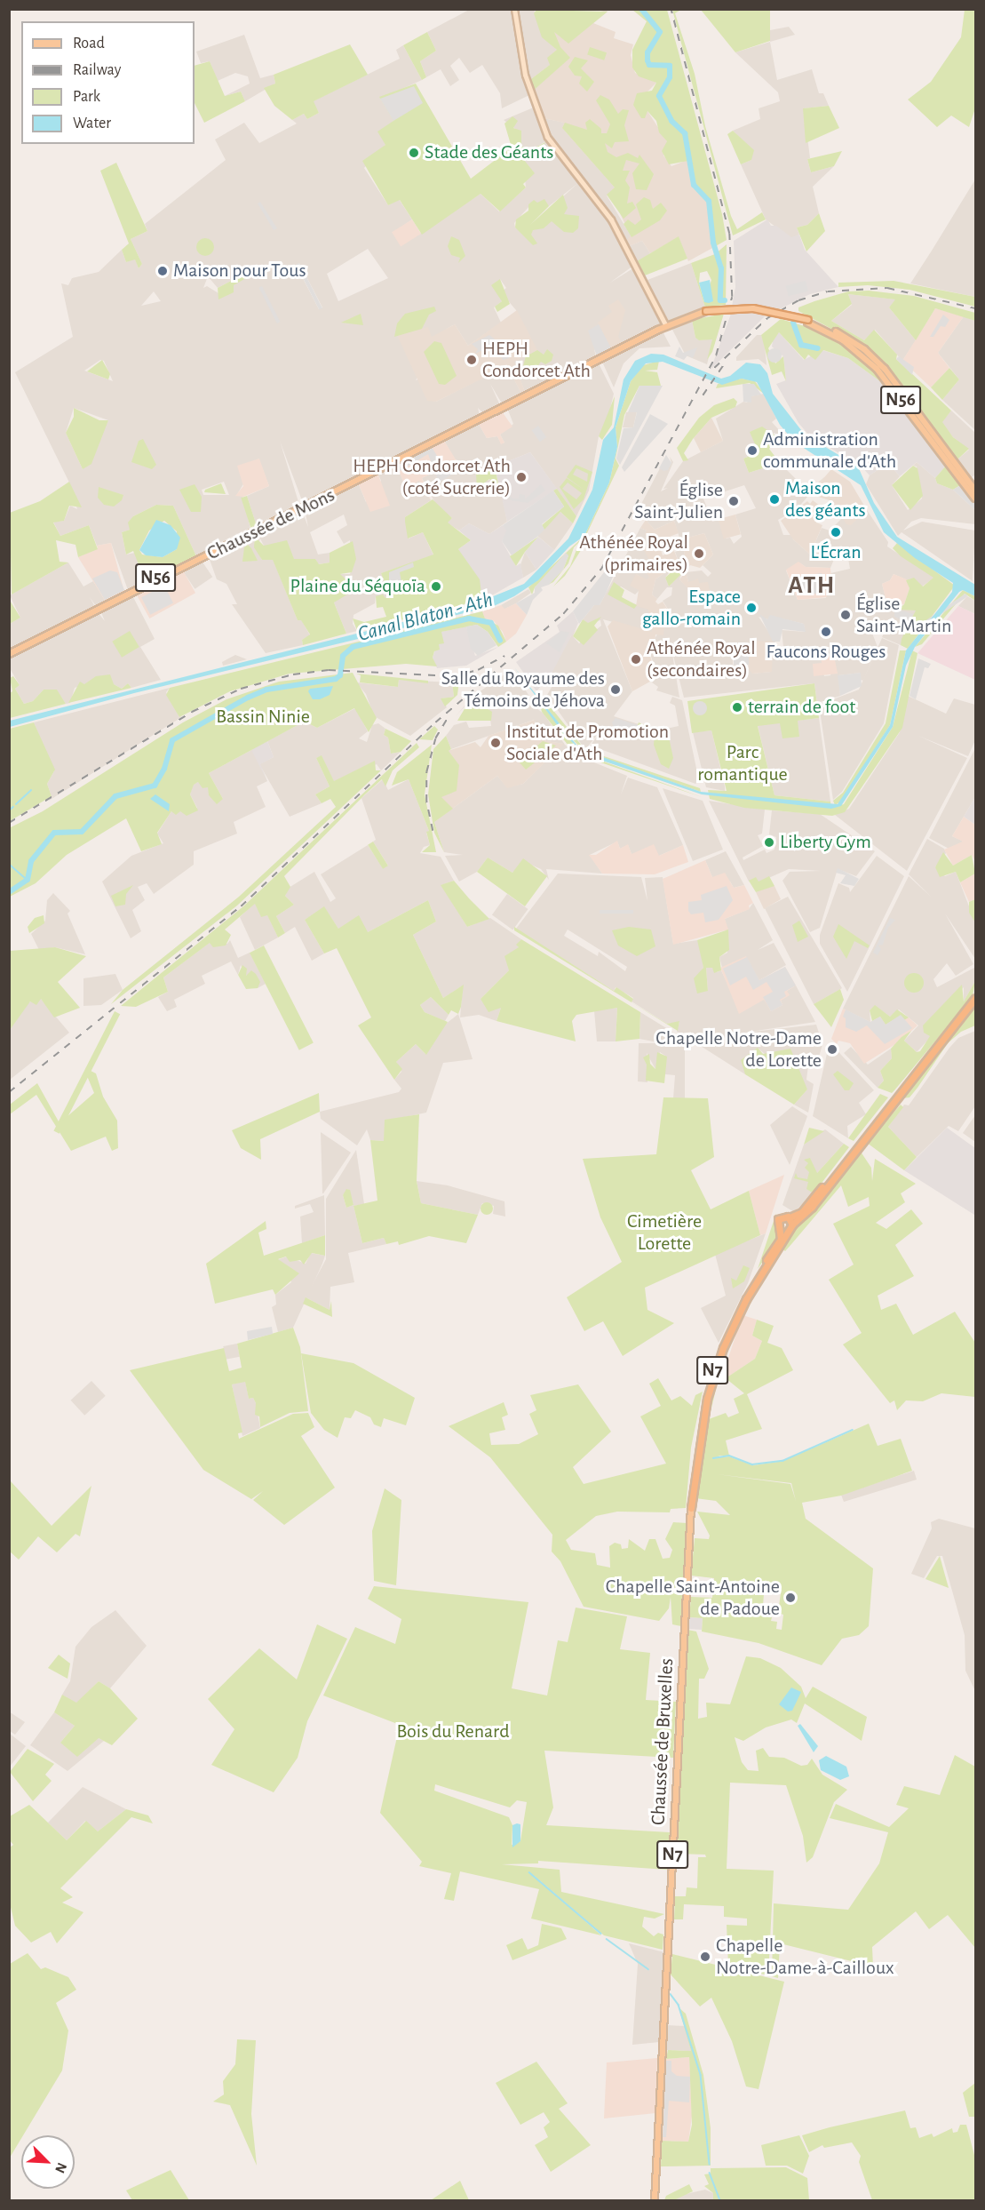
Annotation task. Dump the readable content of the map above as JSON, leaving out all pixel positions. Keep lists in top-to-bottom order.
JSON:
{
  "streets": {
    "highway": ["N7", "Chaussée de Bruxelles"],
    "main road": ["N56", "Chaussée de Mons"]
  },
  "crossings": [
    ["N56", "Chaussée de Mons"],
    ["N7", "Chaussée de Bruxelles"]
  ],
  "districts": ["ATH"],
  "water": ["Canal Blaton - Ath"],
  "parks": [
    "Bassin Ninie",
    "Parc romantique",
    "Cimetière Lorette",
    "Bois du Renard"
  ],
  "places": [
    "Stade des Géants",
    "Maison pour Tous",
    "HEPH Condorcet Ath",
    "Administration communale d'Ath",
    "HEPH Condorcet Ath (coté Sucrerie)",
    "Maison des géants",
    "Église Saint-Julien",
    "L'Écran",
    "Athénée Royal (primaires)",
    "Plaine du Séquoïa",
    "Espace gallo-romain",
    "Église Saint-Martin",
    "Faucons Rouges",
    "Athénée Royal (secondaires)",
    "Salle du Royaume des Témoins de Jéhova",
    "terrain de foot",
    "Institut de Promotion Sociale d'Ath",
    "Liberty Gym",
    "Chapelle Notre-Dame de Lorette",
    "Chapelle Saint-Antoine de Padoue",
    "Chapelle Notre-Dame-à-Cailloux"
  ],
  "legend": [
    "Road",
    "Railway",
    "Park",
    "Water"
  ],
  "north": "bottom right"
}
